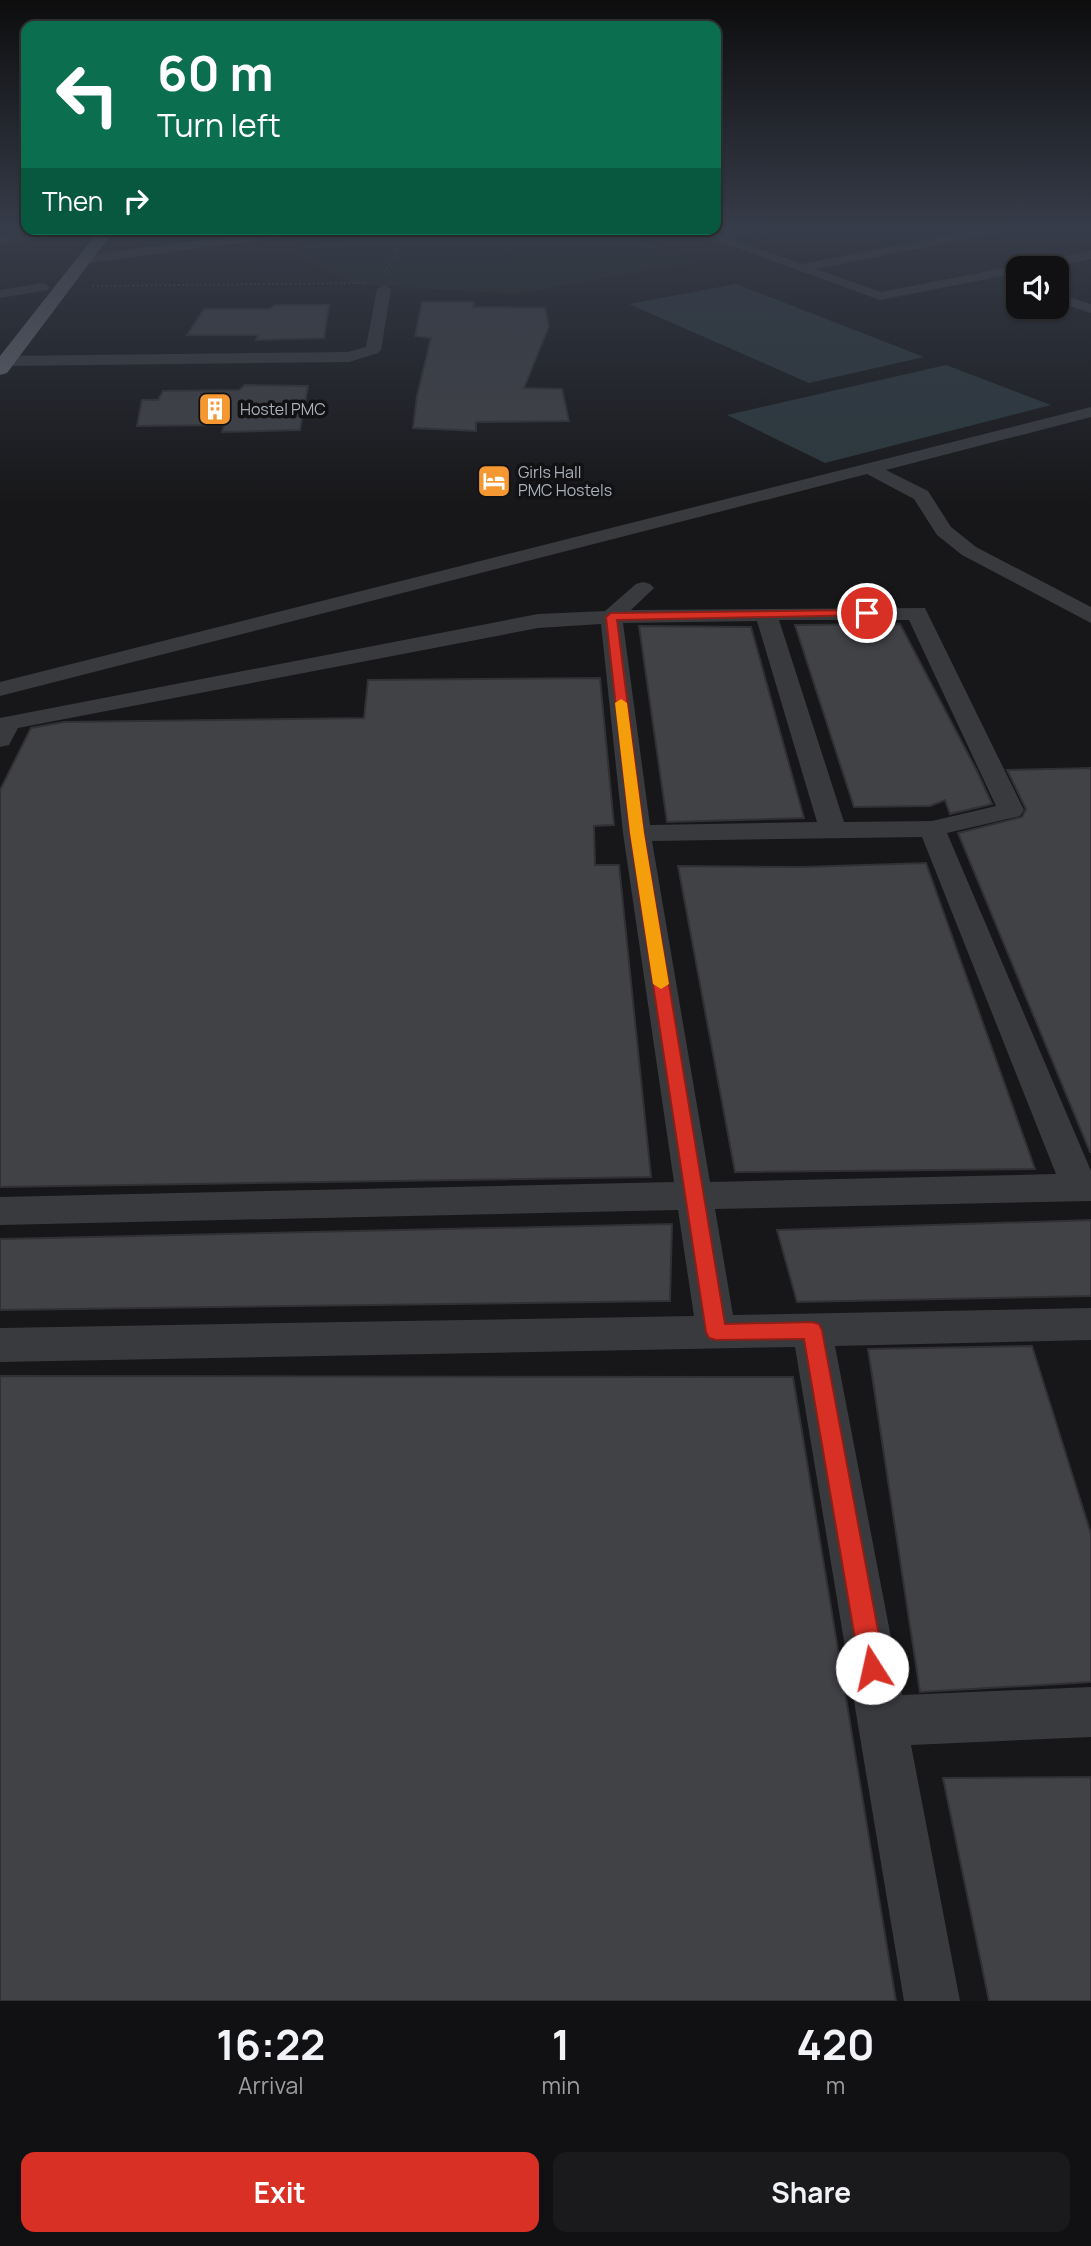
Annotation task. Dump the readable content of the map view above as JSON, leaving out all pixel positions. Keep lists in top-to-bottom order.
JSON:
{
  "places": {
    "building": ["Hostel PMC"],
    "hotel": ["Girls Hall PMC Hostels"]
  },
  "page": {
    "turn": ["60 m", "Turn left"],
    "then": "Then",
    "eta": [
      "16:22",
      "Arrival",
      "1",
      "min",
      "420",
      "m"
    ],
    "buttons": ["Exit", "Share"]
  }
}
